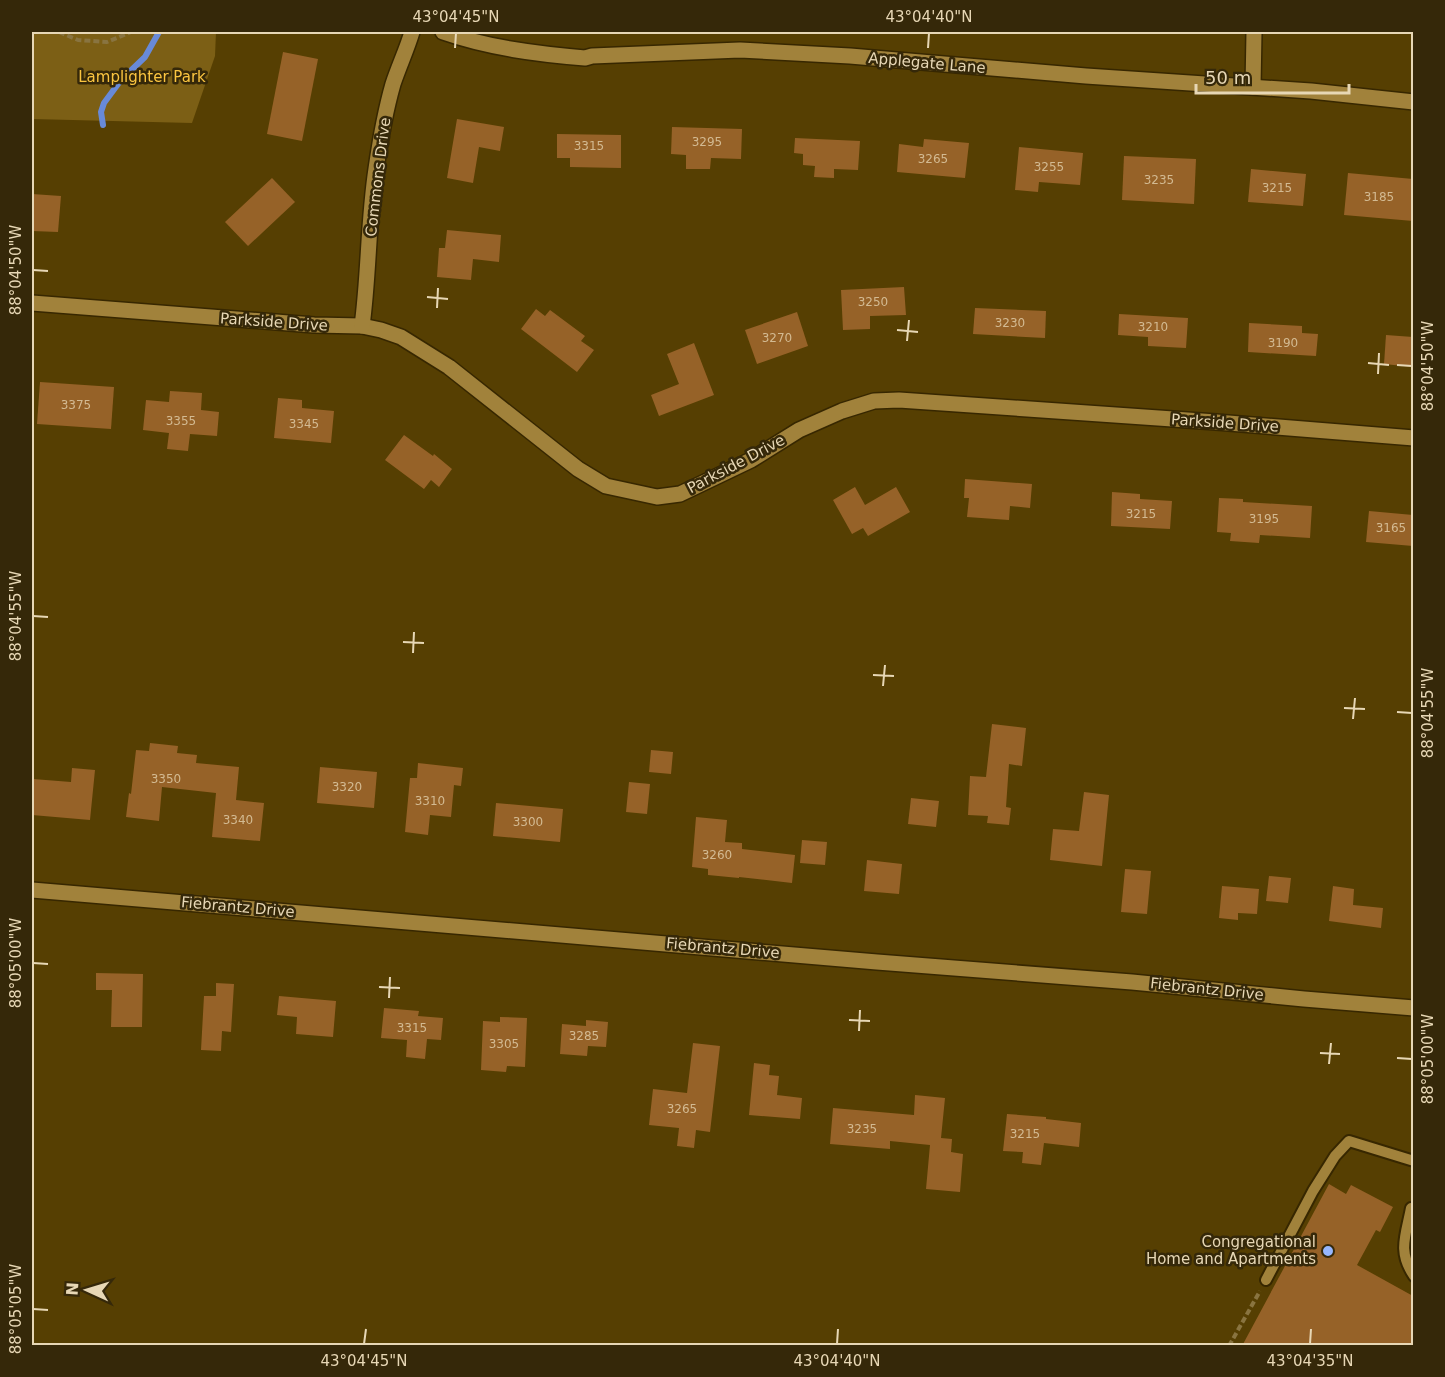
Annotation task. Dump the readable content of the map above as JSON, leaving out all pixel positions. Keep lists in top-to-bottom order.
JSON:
{
  "streets": {
    "street": [
      "Applegate Lane",
      "Commons Drive",
      "Parkside Drive",
      "Fiebrantz Drive"
    ]
  },
  "crossings": [
    ["Commons Drive", "Parkside Drive"]
  ],
  "parks": ["Lamplighter Park"],
  "places": ["Congregational Home and Apartments"],
  "house_numbers": [
    "3295",
    "3315",
    "3265",
    "3255",
    "3235",
    "3215",
    "3185",
    "3250",
    "3230",
    "3210",
    "3270",
    "3190",
    "3375",
    "3355",
    "3345",
    "3215",
    "3195",
    "3165",
    "3350",
    "3320",
    "3310",
    "3340",
    "3300",
    "3260",
    "3315",
    "3285",
    "3305",
    "3265",
    "3235",
    "3215"
  ],
  "scale_bar": "50 m",
  "north": "left",
  "coordinates": [
    "43°04'45\"N",
    "43°04'40\"N",
    "88°04'50\"W",
    "88°04'55\"W",
    "88°05'00\"W",
    "88°05'05\"W",
    "43°04'35\"N"
  ]
}
